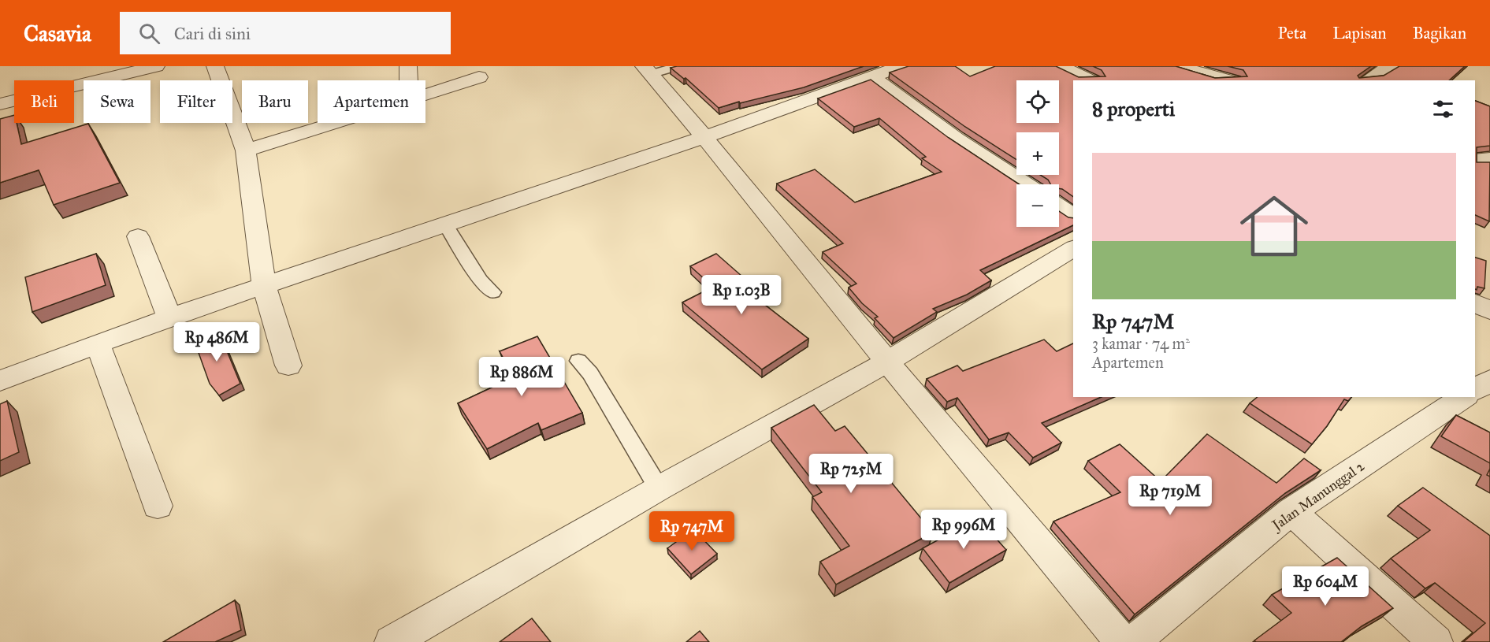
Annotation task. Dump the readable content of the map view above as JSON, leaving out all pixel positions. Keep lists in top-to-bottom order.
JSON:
{
  "streets": {
    "street": ["Jalan Manunggal 2"]
  },
  "page": {
    "header": "Casavia",
    "search": "Cari di sini",
    "nav": ["Peta", "Lapisan", "Bagikan"],
    "map_buttons": ["+", "−"],
    "chip": [
      "Beli",
      "Sewa",
      "Filter",
      "Baru",
      "Apartemen"
    ],
    "heading": "8 properti",
    "list": [
      {
        "name": "Rp 747M",
        "note": "3 kamar · 74 m² · Apartemen"
      }
    ],
    "price": [
      "Rp 1.03B",
      "Rp 486M",
      "Rp 886M",
      "Rp 725M",
      "Rp 719M",
      "Rp 996M",
      "Rp 747M",
      "Rp 604M"
    ]
  }
}
